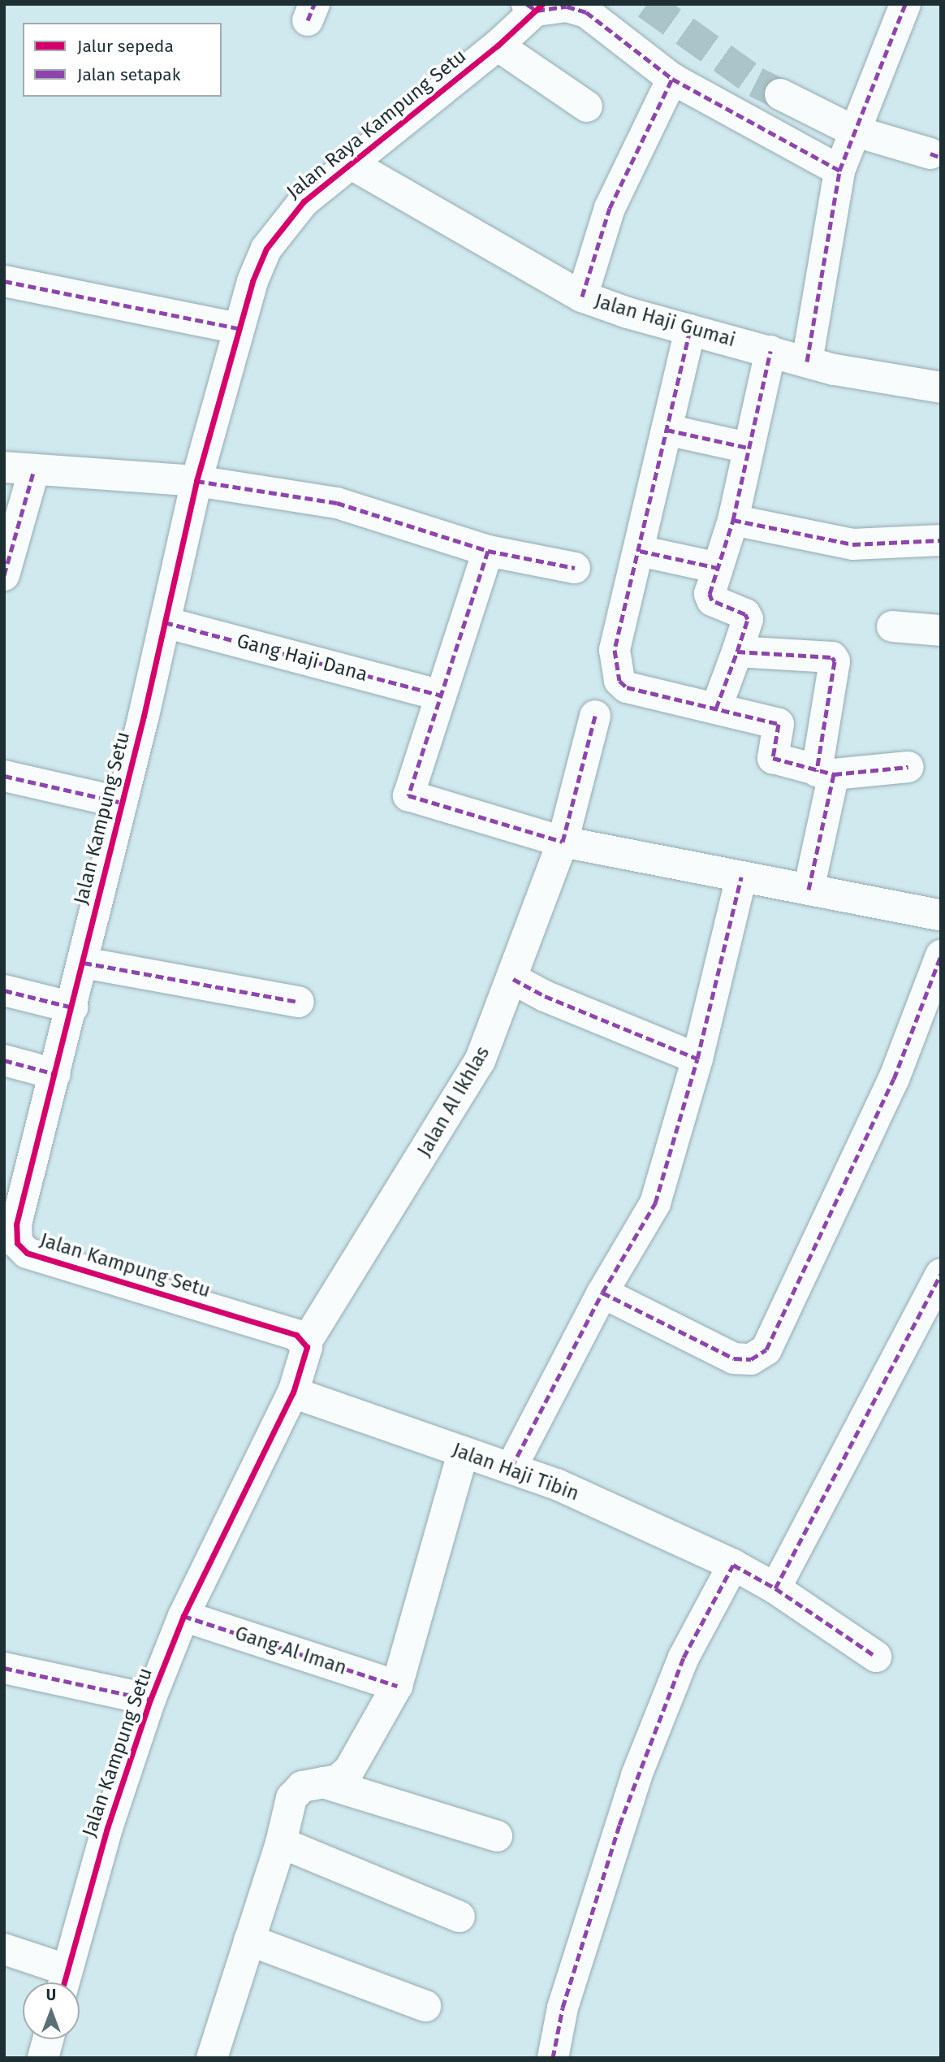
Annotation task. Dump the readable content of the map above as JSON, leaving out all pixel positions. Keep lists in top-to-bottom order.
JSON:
{
  "streets": {
    "street": [
      "Jalan Raya Kampung Setu",
      "Jalan Haji Gumai",
      "Gang Haji Dana",
      "Jalan Kampung Setu",
      "Jalan Al Ikhlas",
      "Jalan Haji Tibin",
      "Gang Al Iman"
    ]
  },
  "crossings": [
    ["Jalan Raya Kampung Setu", "Jalan Haji Gumai"],
    ["Jalan Raya Kampung Setu", "Jalan Kampung Setu"],
    ["Gang Haji Dana", "Jalan Kampung Setu"],
    ["Jalan Kampung Setu", "Jalan Al Ikhlas"],
    ["Jalan Kampung Setu", "Jalan Haji Tibin"],
    ["Jalan Kampung Setu", "Gang Al Iman"]
  ],
  "legend": ["Jalur sepeda", "Jalan setapak"],
  "north": "top"
}
